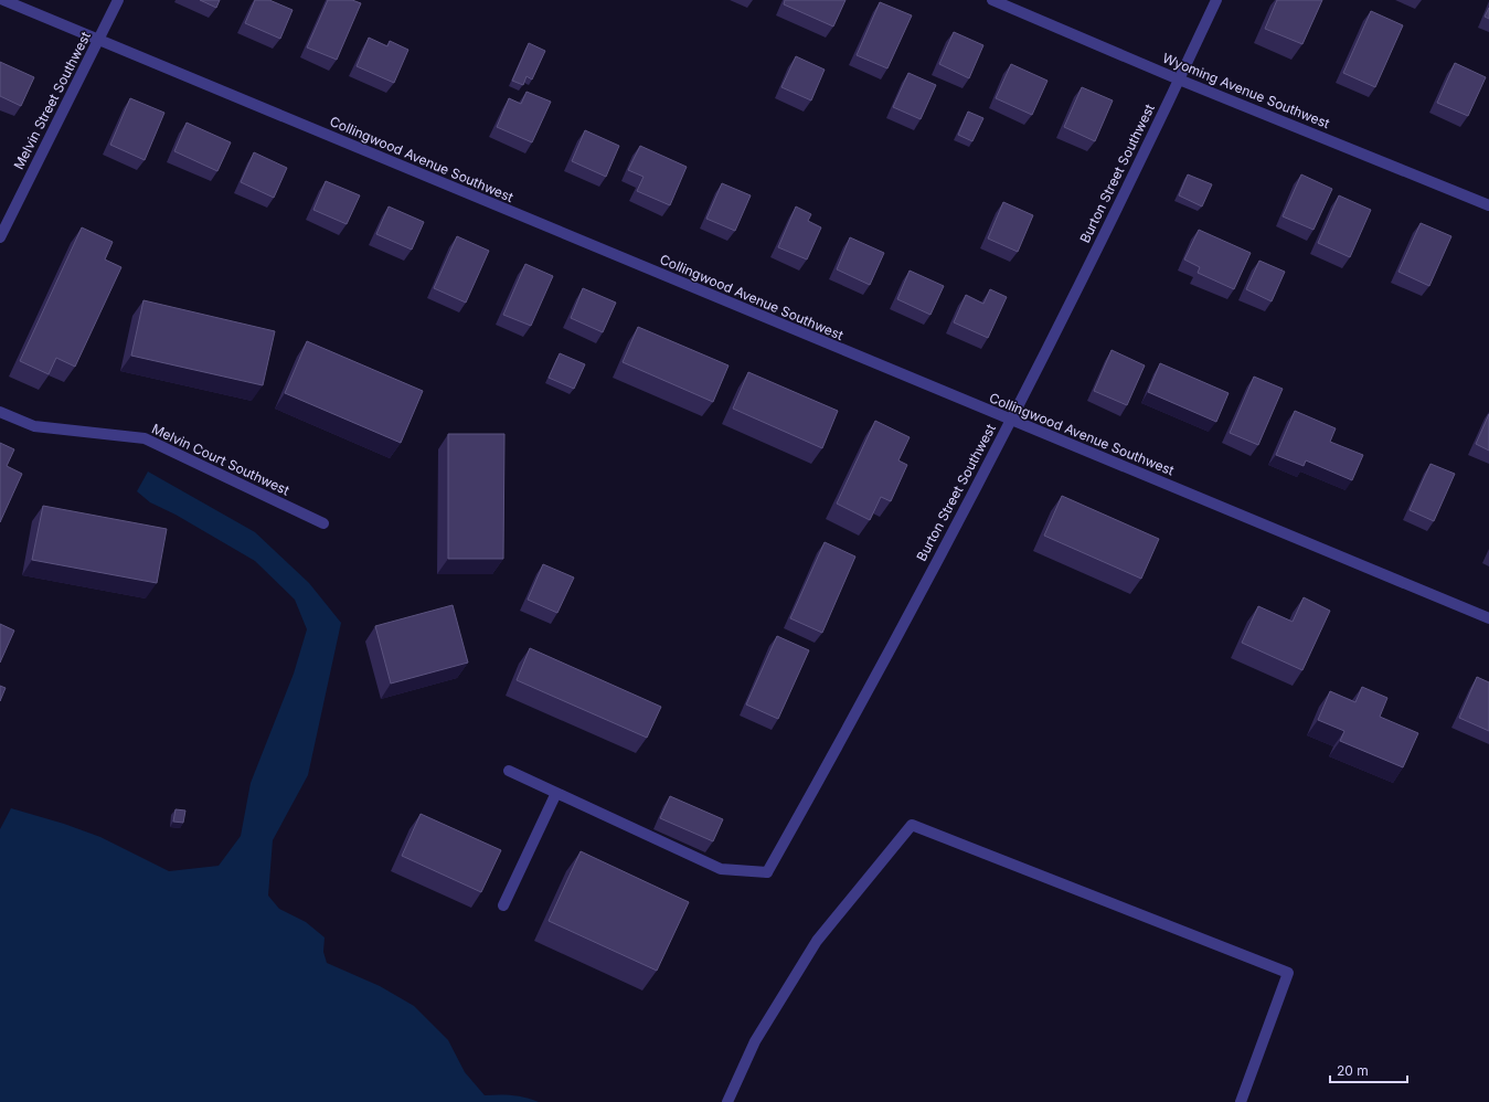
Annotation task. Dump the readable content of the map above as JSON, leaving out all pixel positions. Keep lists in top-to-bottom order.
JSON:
{
  "streets": {
    "street": [
      "Wyoming Avenue Southwest",
      "Melvin Street Southwest",
      "Collingwood Avenue Southwest",
      "Burton Street Southwest",
      "Melvin Court Southwest"
    ]
  },
  "crossings": [
    ["Wyoming Avenue Southwest", "Burton Street Southwest"],
    ["Melvin Street Southwest", "Collingwood Avenue Southwest"],
    ["Collingwood Avenue Southwest", "Burton Street Southwest"]
  ],
  "scale_bar": "20 m"
}
